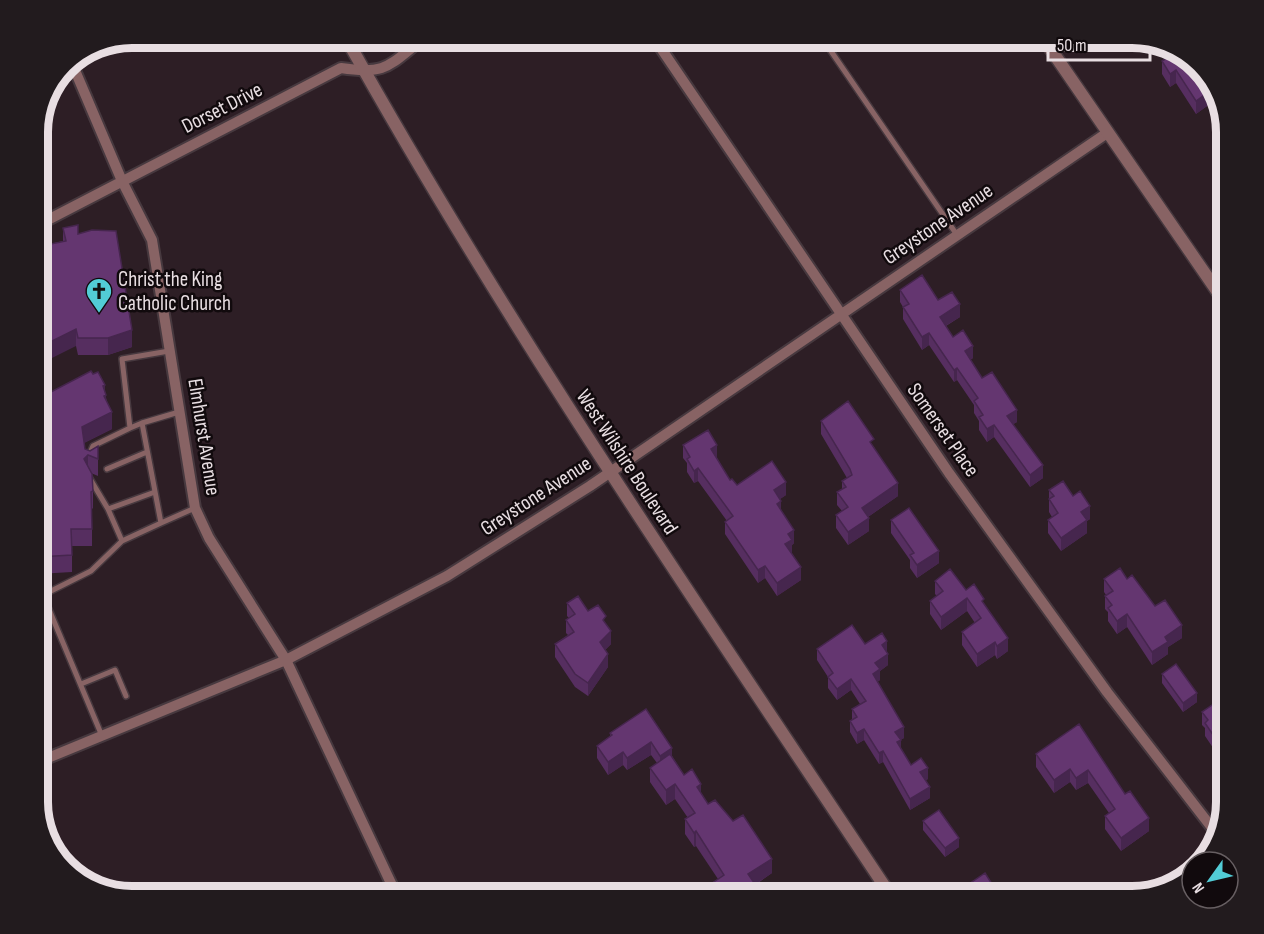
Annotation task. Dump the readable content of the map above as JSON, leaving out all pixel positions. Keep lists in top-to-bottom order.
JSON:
{
  "streets": {
    "street": [
      "Dorset Drive",
      "Greystone Avenue",
      "Somerset Place",
      "Elmhurst Avenue",
      "West Wilshire Boulevard"
    ]
  },
  "crossings": [
    ["Dorset Drive", "Elmhurst Avenue"],
    ["Dorset Drive", "West Wilshire Boulevard"],
    ["Greystone Avenue", "Somerset Place"],
    ["Greystone Avenue", "Elmhurst Avenue"],
    ["Greystone Avenue", "West Wilshire Boulevard"]
  ],
  "places": {
    "church": ["Christ the King Catholic Church"]
  },
  "scale_bar": "50 m",
  "north": "bottom left"
}
